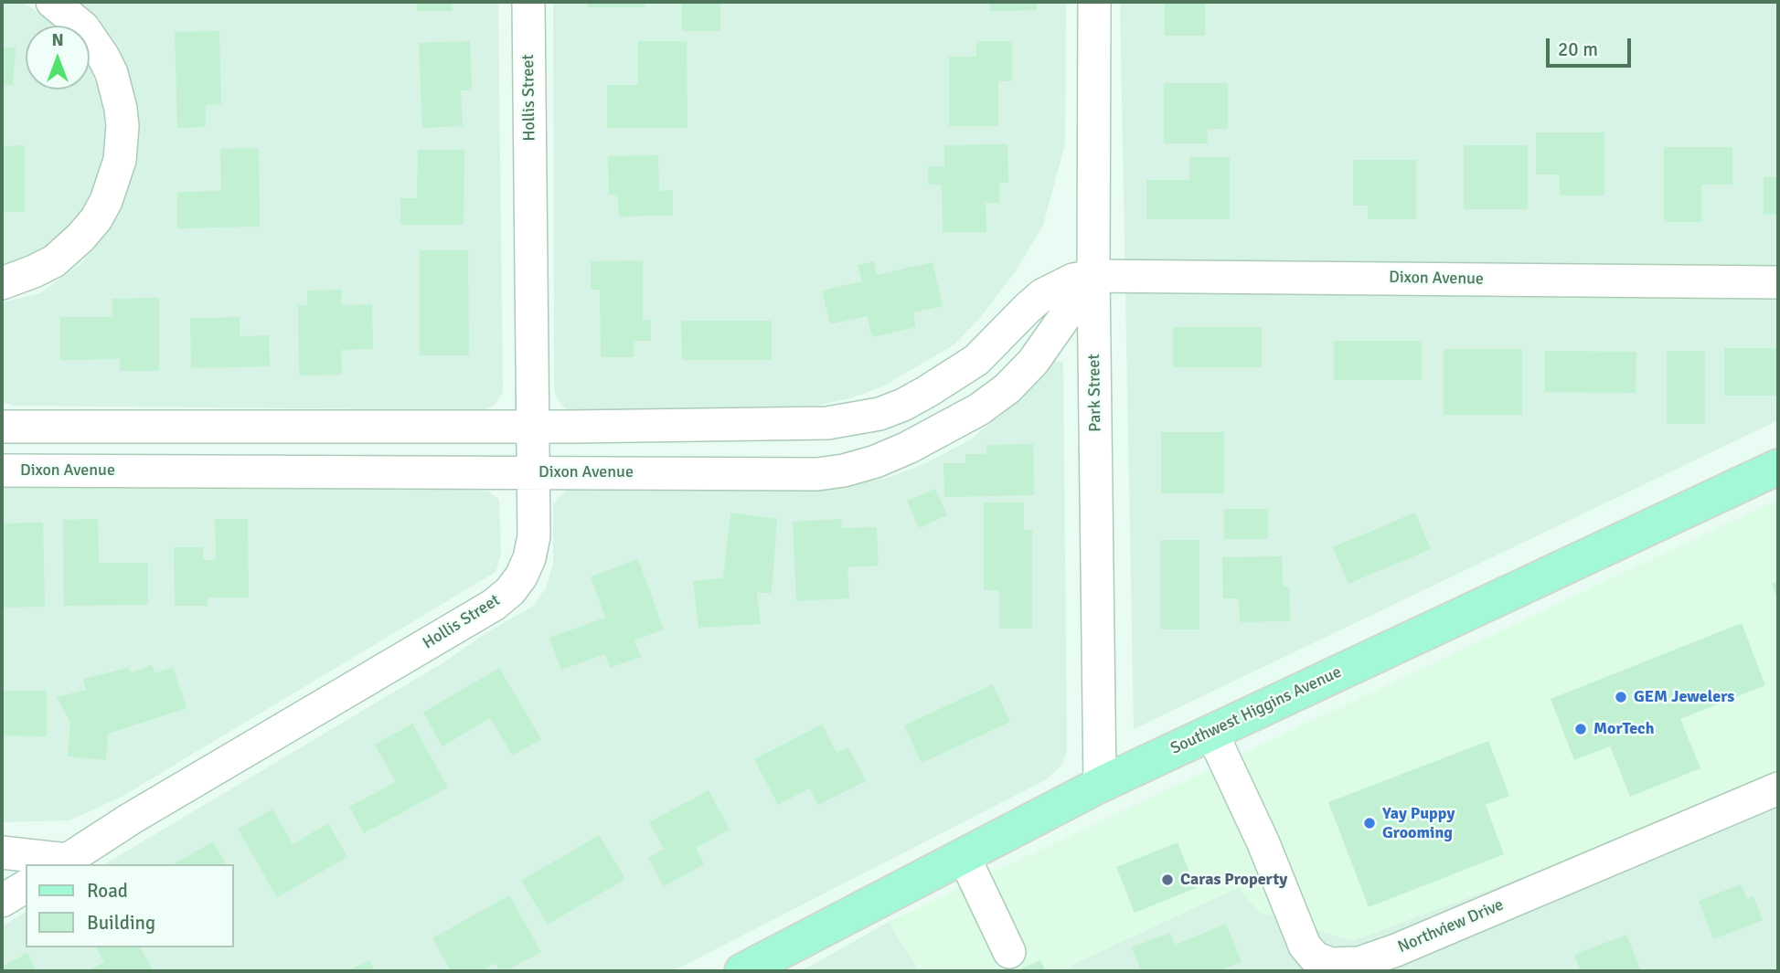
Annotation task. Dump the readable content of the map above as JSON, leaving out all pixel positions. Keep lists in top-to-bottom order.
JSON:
{
  "streets": {
    "main road": ["Southwest Higgins Avenue"],
    "street": [
      "Hollis Street",
      "Dixon Avenue",
      "Park Street",
      "Northview Drive"
    ]
  },
  "crossings": [
    ["Hollis Street", "Dixon Avenue"],
    ["Dixon Avenue", "Park Street"],
    ["Park Street", "Southwest Higgins Avenue"],
    ["Southwest Higgins Avenue", "Northview Drive"]
  ],
  "places": [
    "GEM Jewelers",
    "MorTech",
    "Yay Puppy Grooming",
    "Caras Property"
  ],
  "legend": ["Road", "Building"],
  "scale_bar": "20 m",
  "north": "top"
}
